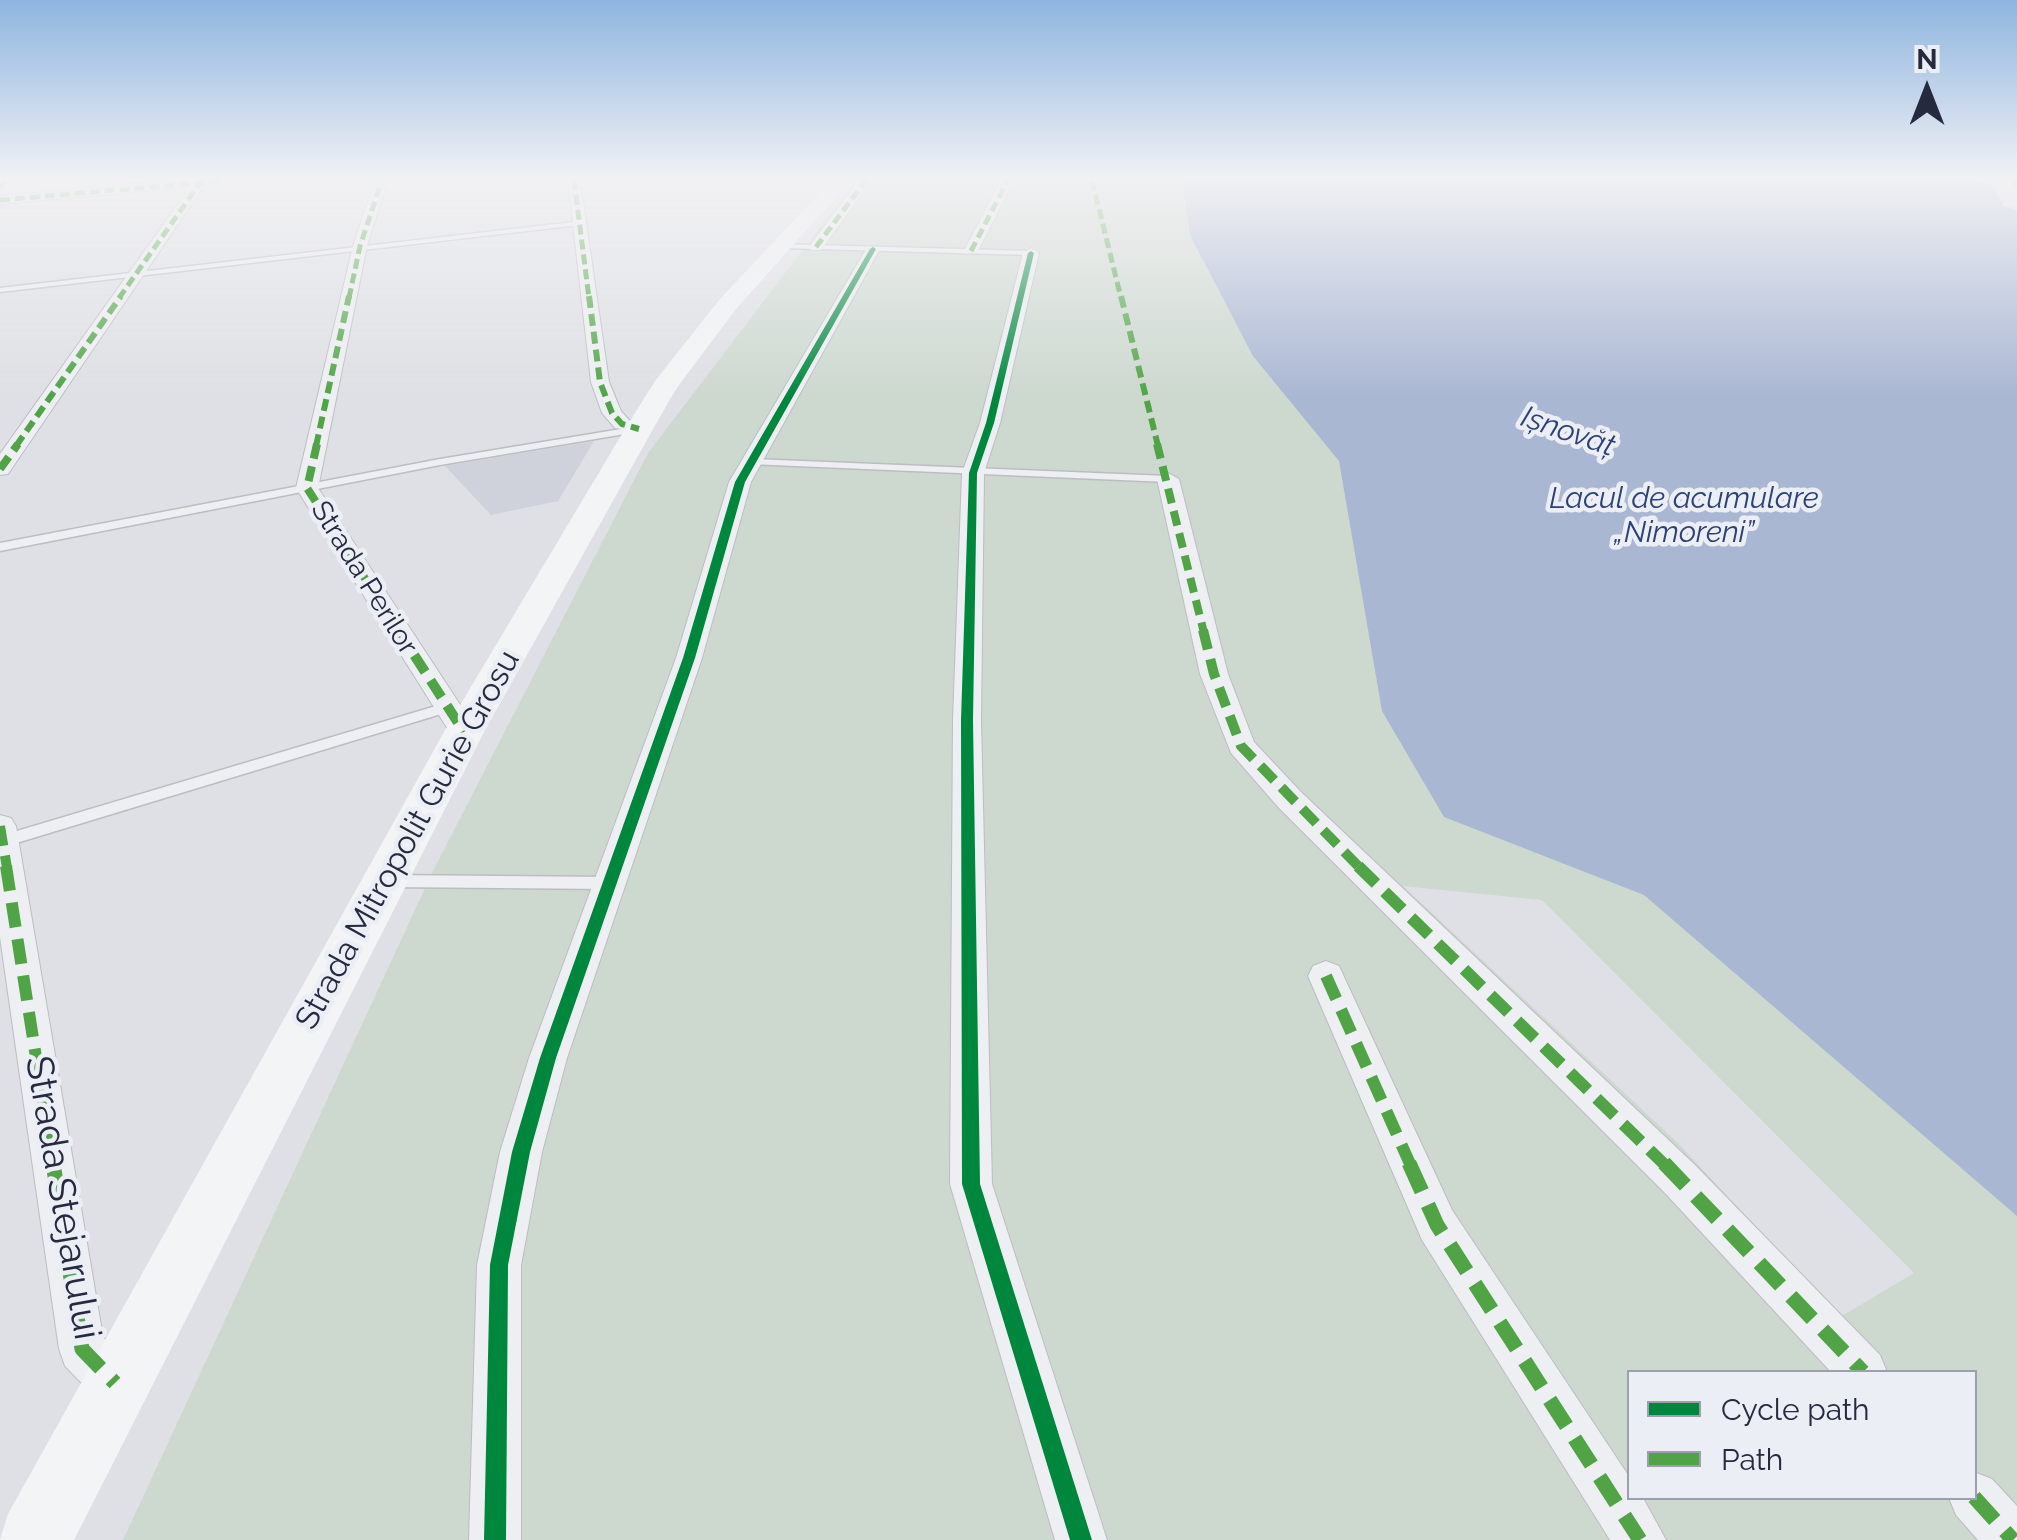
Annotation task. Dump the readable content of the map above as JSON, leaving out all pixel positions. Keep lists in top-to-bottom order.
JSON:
{
  "streets": {
    "main road": ["Strada Mitropolit Gurie Grosu"],
    "street": ["Strada Perilor", "Strada Stejarului"]
  },
  "crossings": [
    ["Strada Perilor", "Strada Mitropolit Gurie Grosu"],
    ["Strada Mitropolit Gurie Grosu", "Strada Stejarului"]
  ],
  "water": ["Ișnovăț", "Lacul de acumulare „Nimoreni”"],
  "legend": ["Cycle path", "Path"],
  "north": "top"
}
